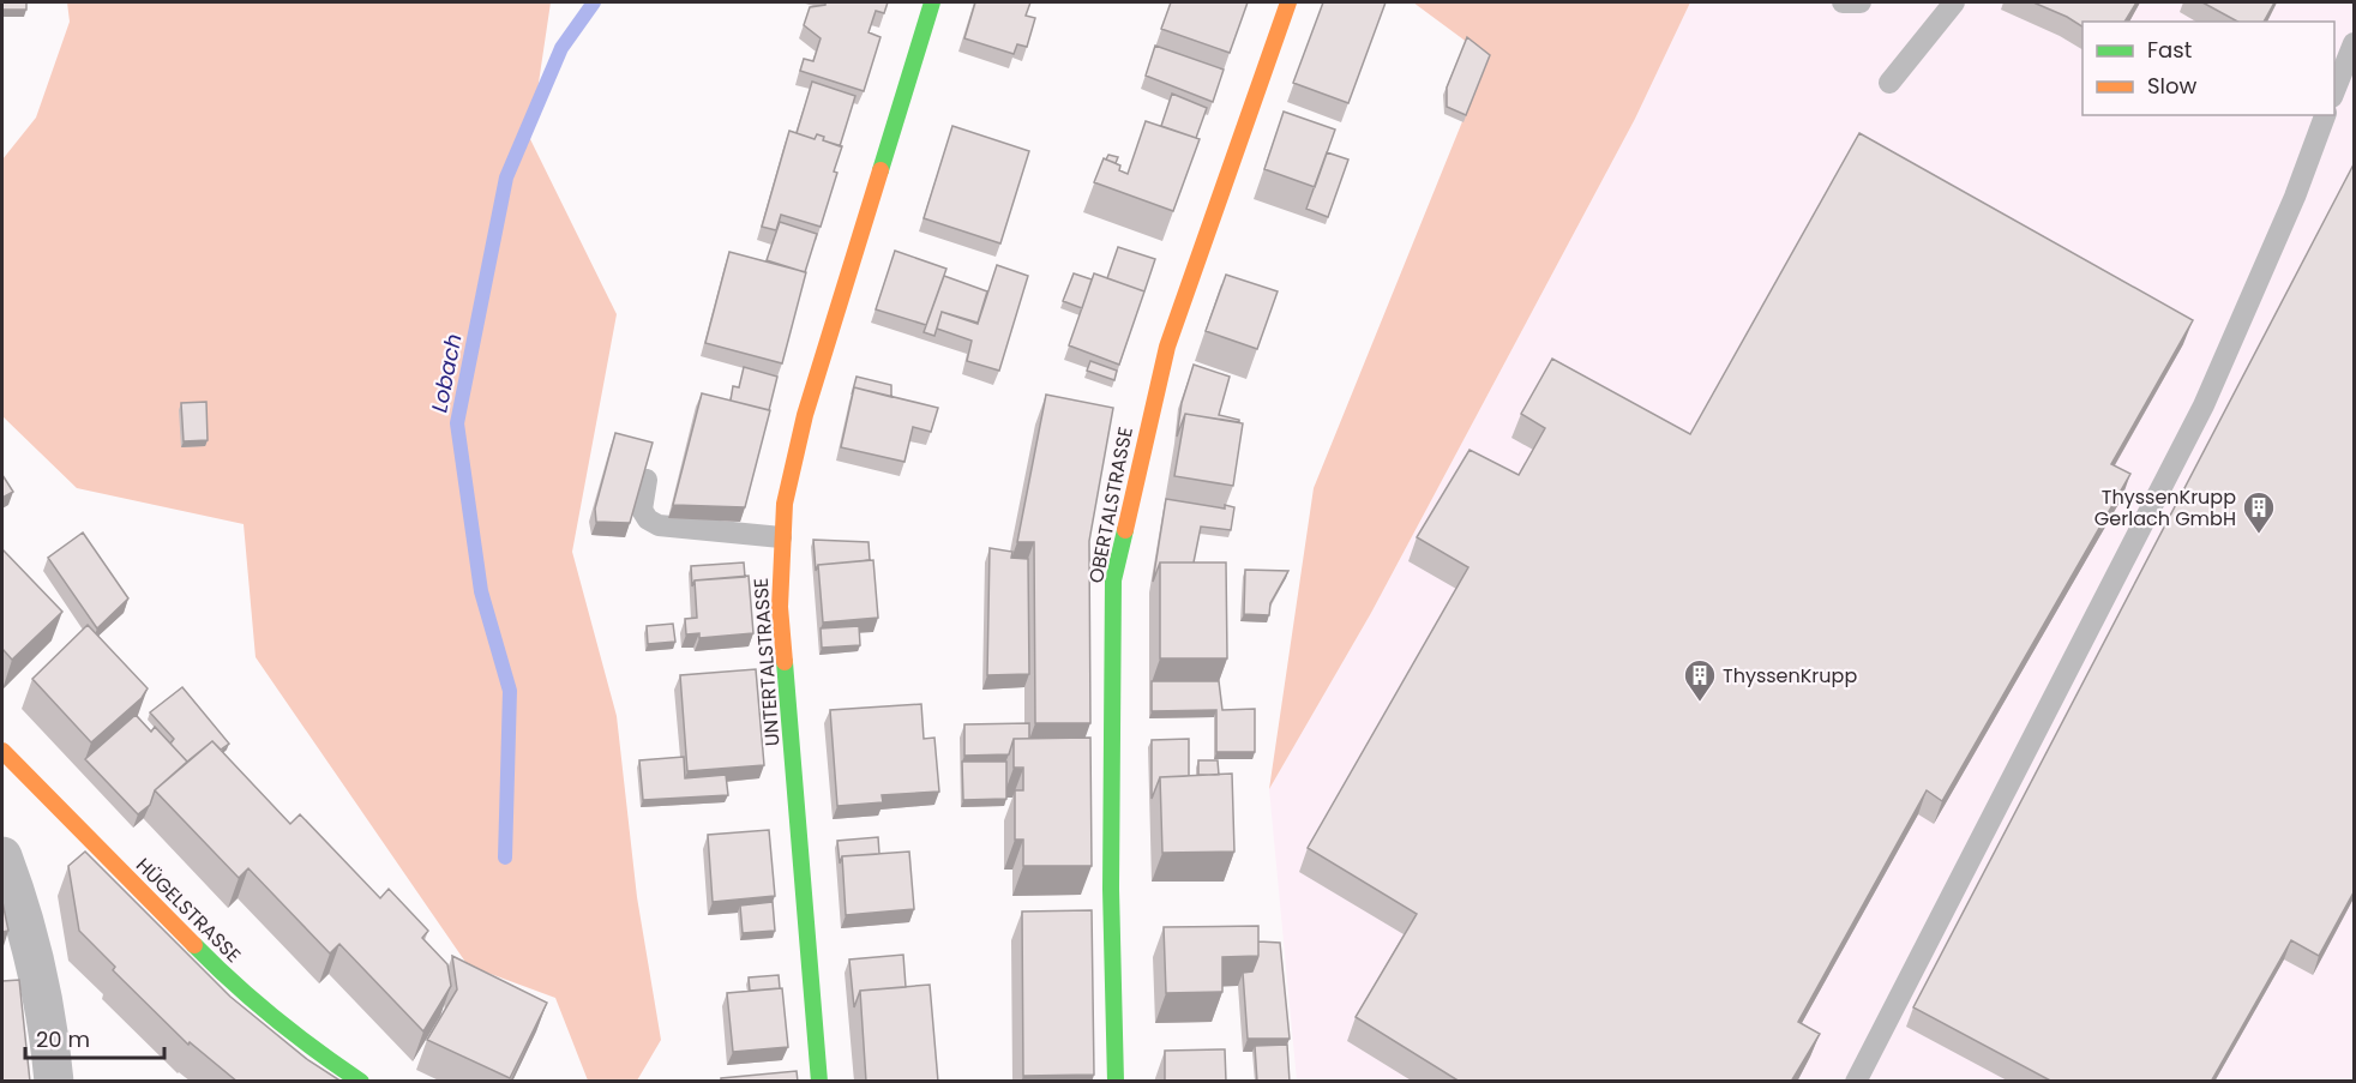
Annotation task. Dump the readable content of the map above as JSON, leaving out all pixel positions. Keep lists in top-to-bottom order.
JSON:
{
  "streets": {
    "street": ["OBERTALSTRASSE", "UNTERTALSTRASSE", "HÜGELSTRASSE"]
  },
  "water": ["Lobach"],
  "places": {
    "building": ["ThyssenKrupp Gerlach GmbH", "ThyssenKrupp"]
  },
  "legend": ["Fast", "Slow"],
  "scale_bar": "20 m"
}
